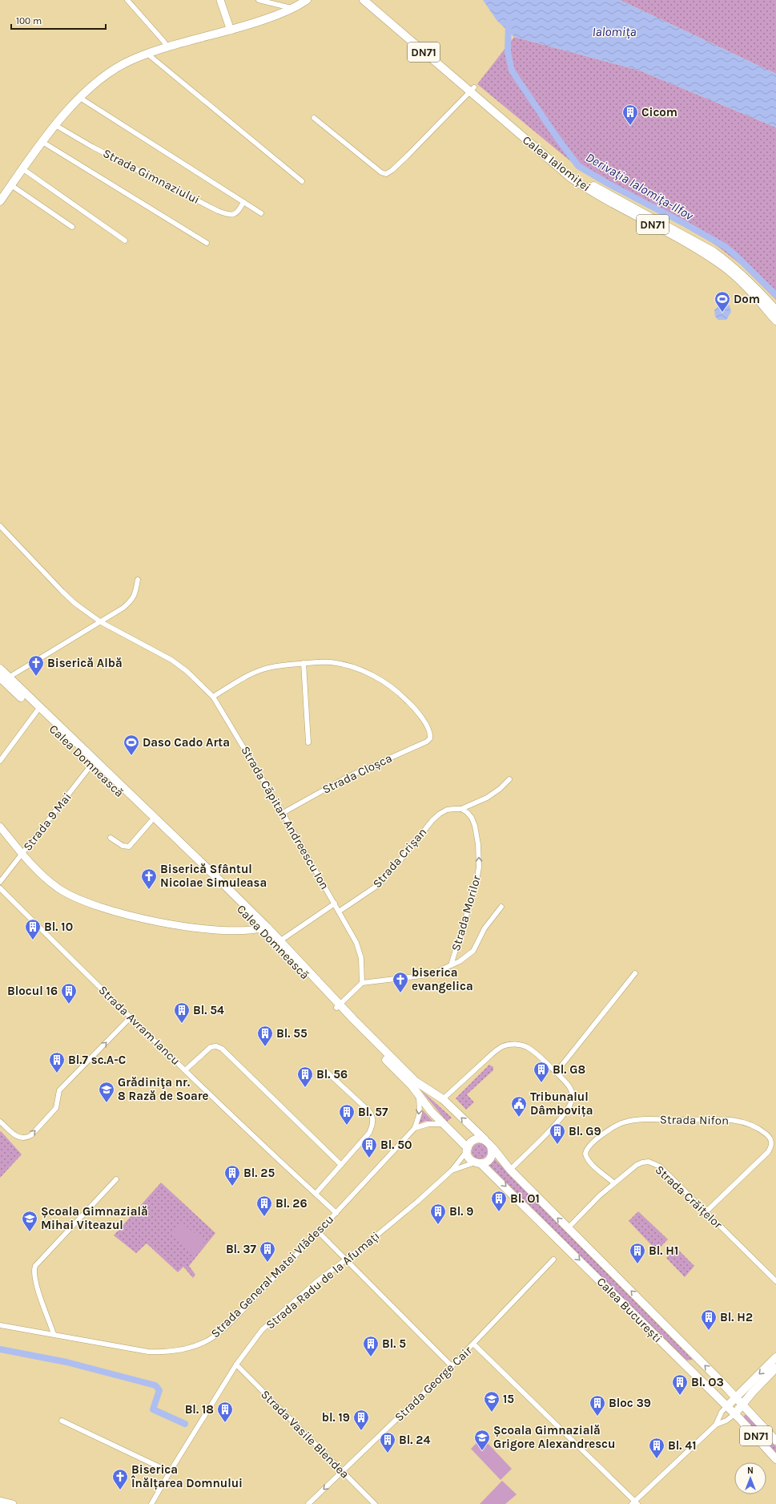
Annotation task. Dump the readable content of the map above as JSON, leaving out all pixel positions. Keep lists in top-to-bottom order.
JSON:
{
  "streets": {
    "main road": [
      "DN71",
      "Calea Ialomiței",
      "Calea Domnească",
      "Calea București"
    ],
    "street": [
      "Strada Gimnaziului",
      "Strada Cloșca",
      "Strada Căpitan Andreescu Ion",
      "Strada 9 Mai",
      "Strada Crișan",
      "Strada Morilor",
      "Strada Avram Iancu",
      "Strada Nifon",
      "Strada Crăițelor",
      "Strada General Matei Vlădescu",
      "Strada Radu de la Afumați",
      "Strada George Cair",
      "Strada Vasile Blendea"
    ]
  },
  "crossings": [
    ["Calea Domnească", "Strada 9 Mai"],
    ["Calea Domnească", "Strada General Matei Vlădescu"],
    ["Calea Domnească", "Strada Radu de la Afumați"],
    ["Calea Domnească", "Calea București"],
    ["Strada Cloșca", "Strada Căpitan Andreescu Ion"],
    ["Strada Căpitan Andreescu Ion", "Strada Crișan"],
    ["Strada Crișan", "Strada Morilor"],
    ["Strada Avram Iancu", "Strada General Matei Vlădescu"],
    ["Strada Nifon", "Strada Crăițelor"],
    ["Strada Crăițelor", "Calea București"],
    ["Strada Radu de la Afumați", "Calea București"],
    ["Strada Radu de la Afumați", "Strada Vasile Blendea"],
    ["Strada George Cair", "Strada Vasile Blendea"]
  ],
  "one_way": ["Strada Morilor"],
  "water": ["Ialomița", "Derivația Ialomița-Ilfov"],
  "places": {
    "building": [
      "Cicom",
      "Bl. 10",
      "Blocul 16",
      "Bl. 54",
      "Bl. 55",
      "Bl.7 sc.A-C",
      "Bl. G8",
      "Bl. 56",
      "Bl. 57",
      "Bl. G9",
      "Bl. 50",
      "Bl. 25",
      "Bl. O1",
      "Bl. 26",
      "Bl. 9",
      "Bl. 37",
      "Bl. H1",
      "Bl. H2",
      "Bl. 5",
      "Bl. O3",
      "Bloc 39",
      "Bl. 18",
      "bl. 19",
      "Bl. 24",
      "Bl. 41"
    ],
    "sports": ["Dom", "Daso Cado Arta"],
    "church": [
      "Biserică Albă",
      "Biserică Sfântul Nicolae Simuleasa",
      "biserica evangelica",
      "Biserica Înălțarea Domnului"
    ],
    "school or university": [
      "Grădiniţa nr. 8 Rază de Soare",
      "Școala Gimnazială Mihai Viteazul",
      "15",
      "Școala Gimnazială Grigore Alexandrescu"
    ],
    "public building": ["Tribunalul Dâmbovița"]
  },
  "scale_bar": "100 m",
  "north": "top"
}
